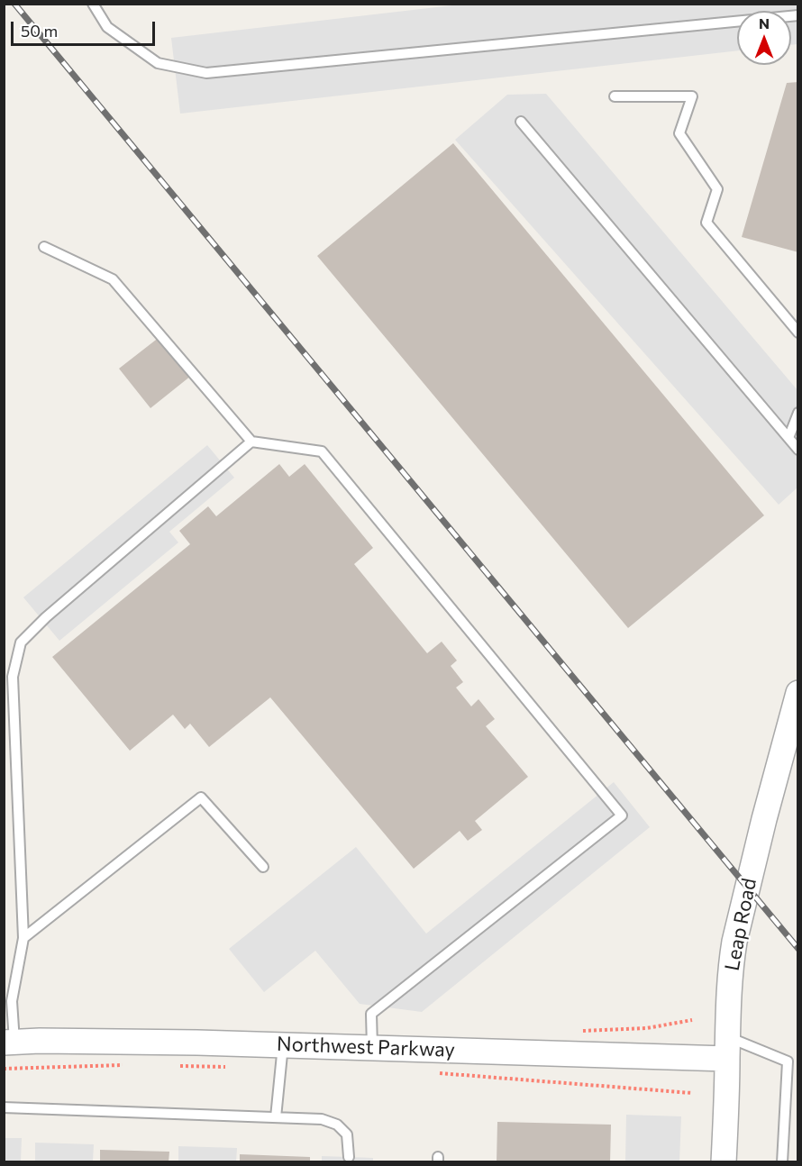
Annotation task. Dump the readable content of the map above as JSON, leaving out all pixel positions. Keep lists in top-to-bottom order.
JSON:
{
  "streets": {
    "street": ["Leap Road", "Northwest Parkway"]
  },
  "crossings": [
    ["Leap Road", "Northwest Parkway"]
  ],
  "scale_bar": "50 m",
  "north": "top"
}
